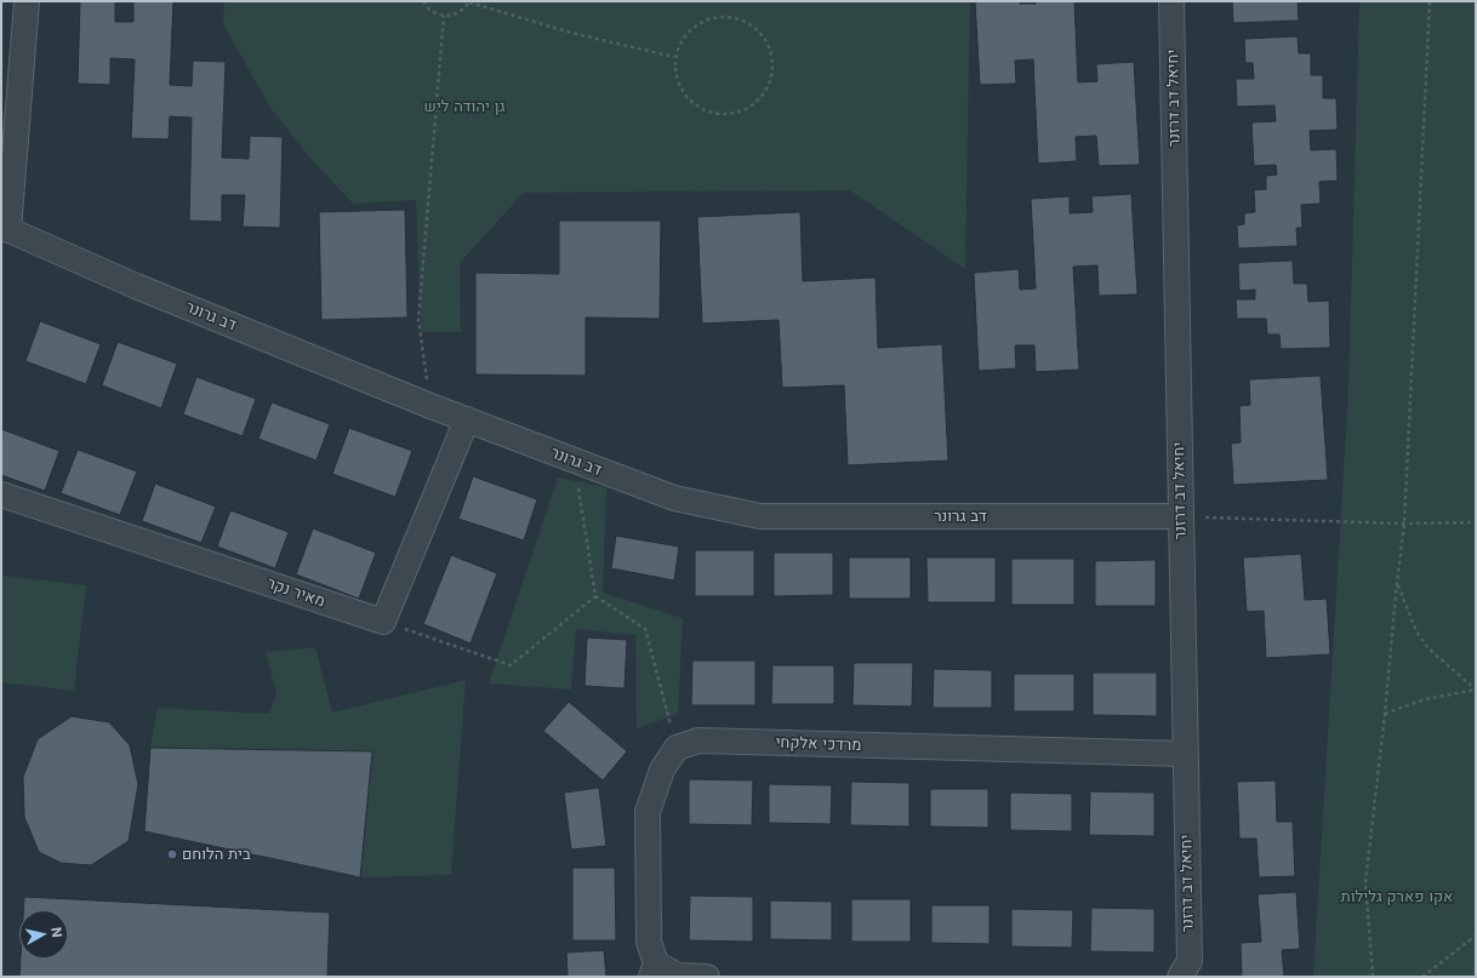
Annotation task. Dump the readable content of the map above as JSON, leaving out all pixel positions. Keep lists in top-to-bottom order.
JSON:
{
  "streets": {
    "street": [
      "יחיאל דב דרזנר",
      "דב גרונר",
      "מאיר נקר",
      "מרדכי אלקחי"
    ]
  },
  "crossings": [
    ["יחיאל דב דרזנר", "דב גרונר"],
    ["יחיאל דב דרזנר", "מרדכי אלקחי"]
  ],
  "parks": ["גן יהודה ליש", "אקו פארק גלילות"],
  "places": ["בית הלוחם"],
  "north": "right"
}
